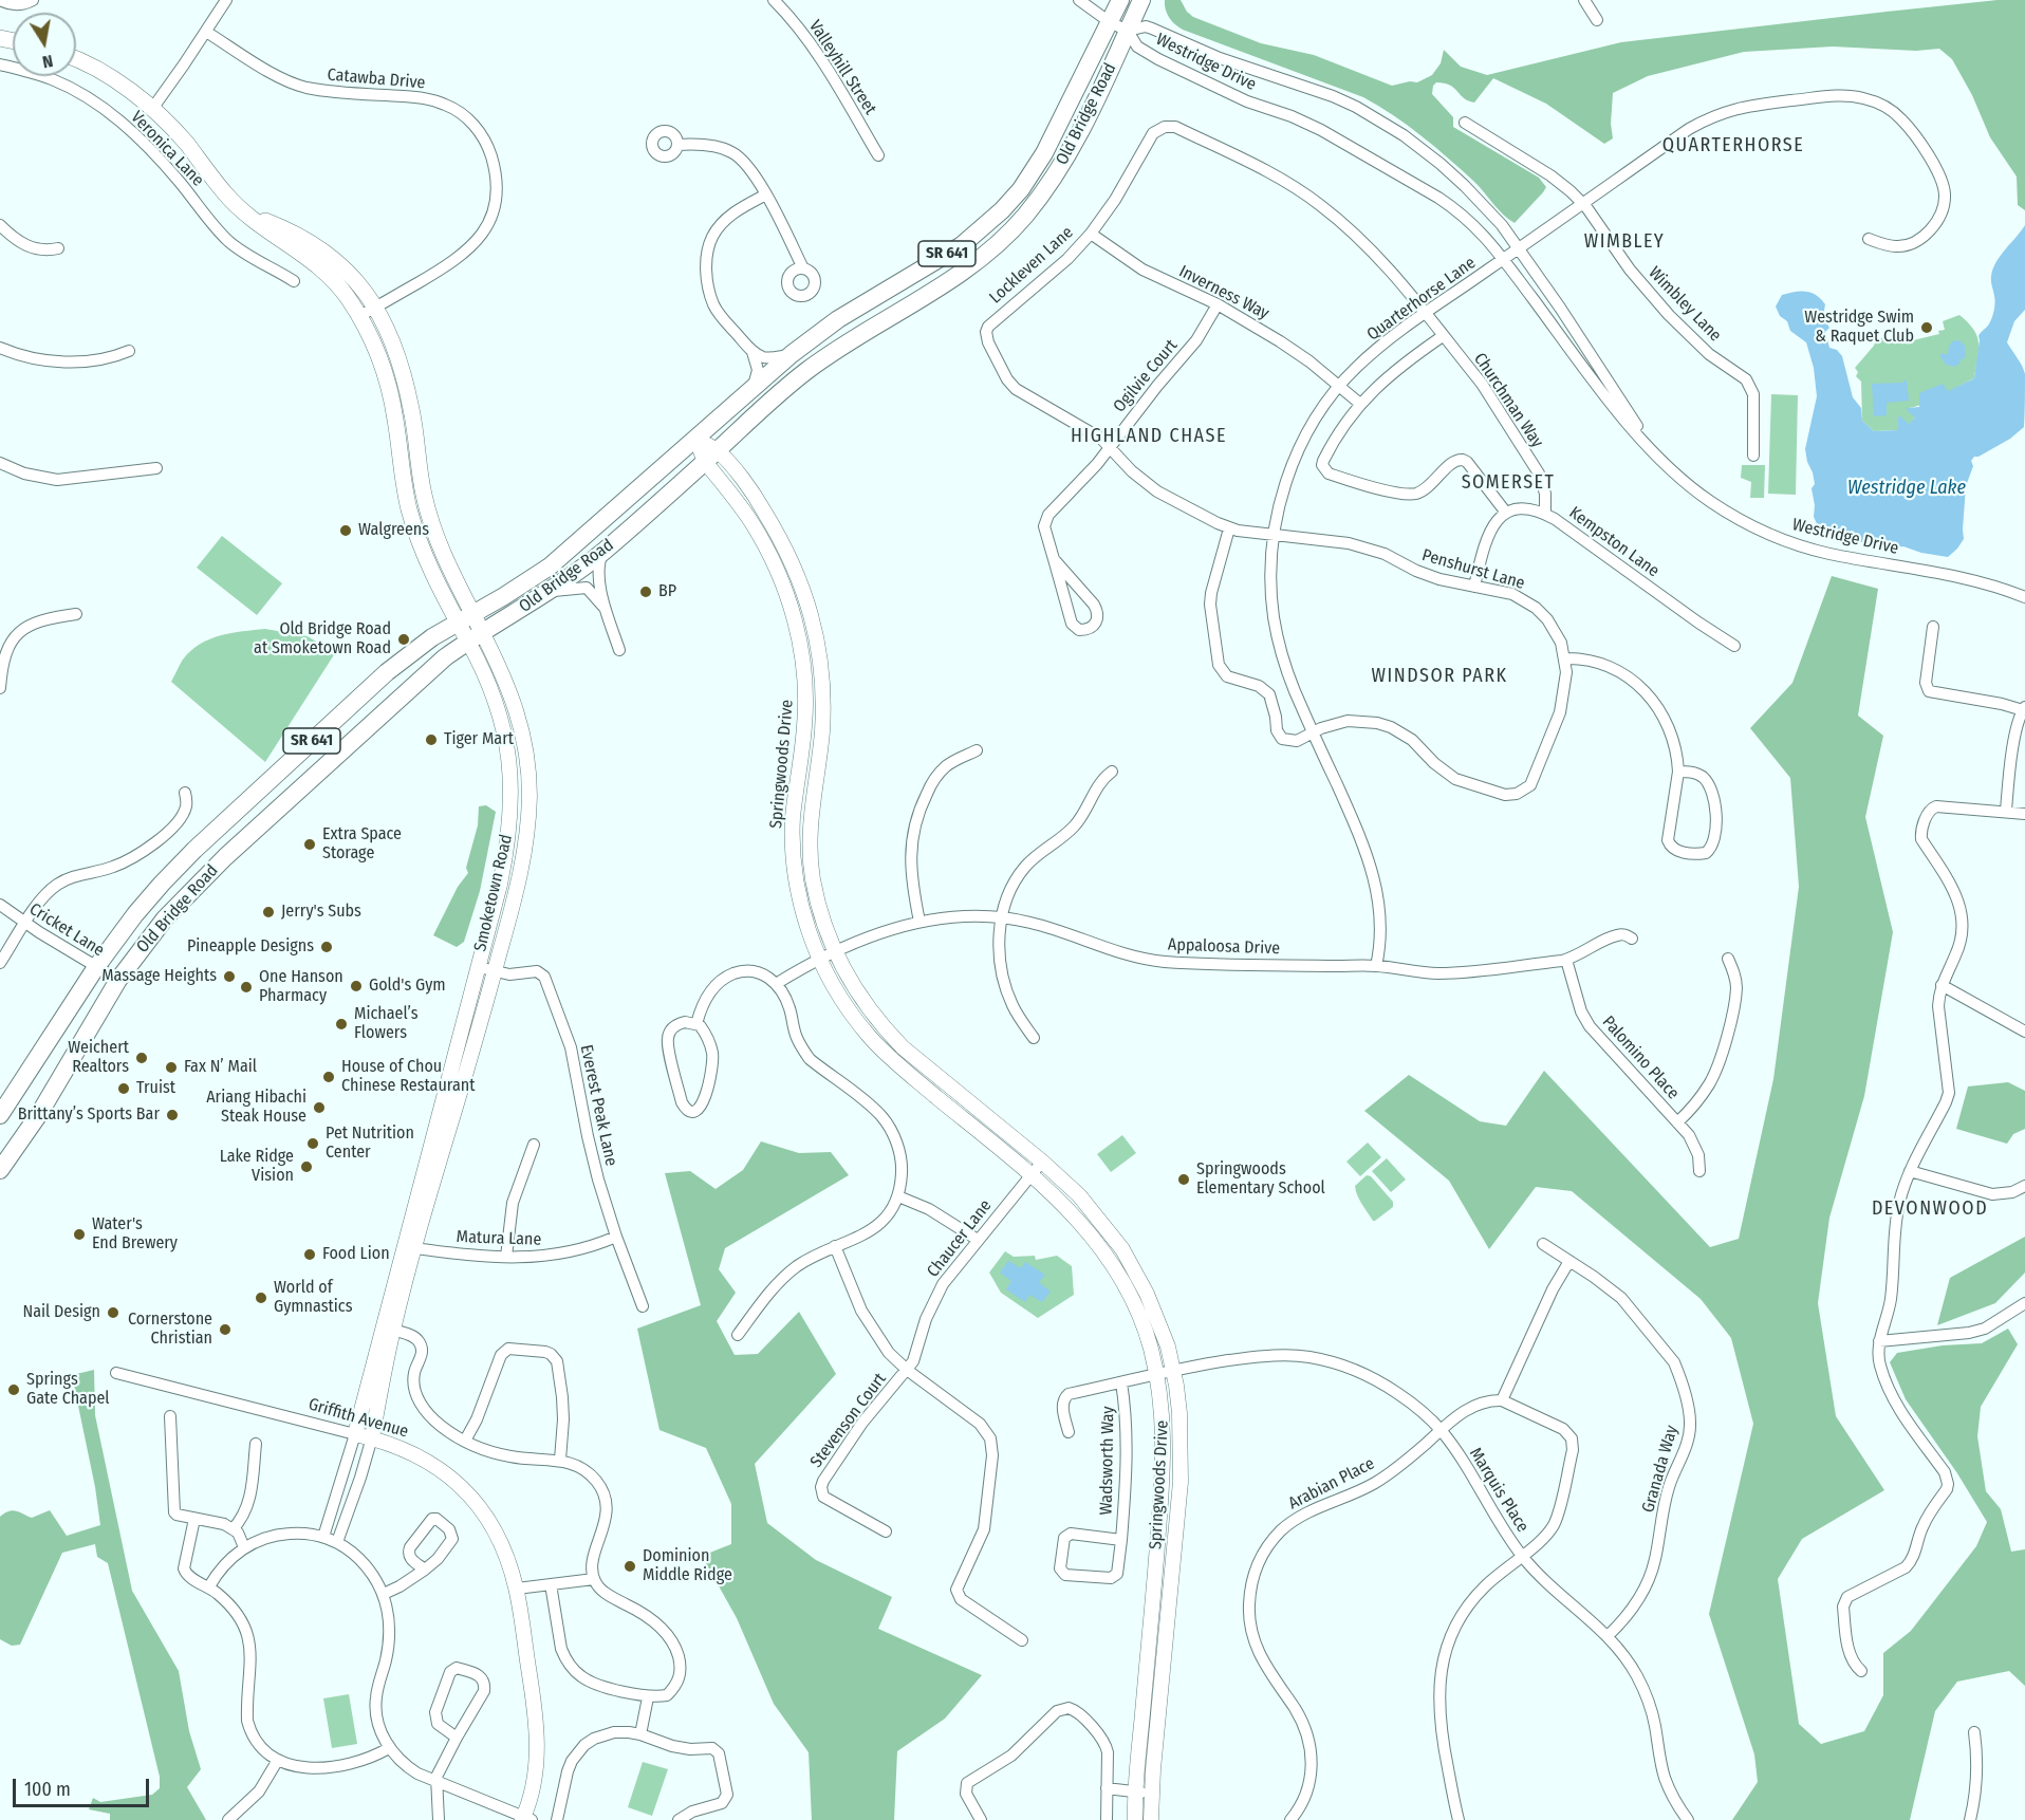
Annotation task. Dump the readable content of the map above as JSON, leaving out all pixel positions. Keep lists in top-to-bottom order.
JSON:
{
  "streets": {
    "main road": ["Old Bridge Road", "SR 641", "Smoketown Road"],
    "street": [
      "Westridge Drive",
      "Valleyhill Street",
      "Catawba Drive",
      "Veronica Lane",
      "Lockleven Lane",
      "Inverness Way",
      "Quarterhorse Lane",
      "Wimbley Lane",
      "Ogilvie Court",
      "Churchman Way",
      "Kempston Lane",
      "Penshurst Lane",
      "Springwoods Drive",
      "Cricket Lane",
      "Appaloosa Drive",
      "Palomino Place",
      "Everest Peak Lane",
      "Matura Lane",
      "Chaucer Lane",
      "Griffith Avenue",
      "Stevenson Court",
      "Wadsworth Way",
      "Granada Way",
      "Arabian Place",
      "Marquis Place"
    ]
  },
  "crossings": [
    ["Westridge Drive", "Old Bridge Road"],
    ["Westridge Drive", "Quarterhorse Lane"],
    ["Catawba Drive", "Smoketown Road"],
    ["Old Bridge Road", "Springwoods Drive"],
    ["Old Bridge Road", "Smoketown Road"],
    ["Old Bridge Road", "Cricket Lane"],
    ["Lockleven Lane", "Inverness Way"],
    ["Lockleven Lane", "Quarterhorse Lane"],
    ["Lockleven Lane", "Ogilvie Court"],
    ["Lockleven Lane", "Churchman Way"],
    ["Lockleven Lane", "Penshurst Lane"],
    ["Inverness Way", "Quarterhorse Lane"],
    ["Inverness Way", "Ogilvie Court"],
    ["Quarterhorse Lane", "Wimbley Lane"],
    ["Quarterhorse Lane", "Churchman Way"],
    ["Quarterhorse Lane", "Penshurst Lane"],
    ["Quarterhorse Lane", "Appaloosa Drive"],
    ["Churchman Way", "Kempston Lane"],
    ["Springwoods Drive", "Appaloosa Drive"],
    ["Springwoods Drive", "Chaucer Lane"],
    ["Springwoods Drive", "Wadsworth Way"],
    ["Springwoods Drive", "Marquis Place"],
    ["Smoketown Road", "Everest Peak Lane"],
    ["Smoketown Road", "Matura Lane"],
    ["Smoketown Road", "Griffith Avenue"],
    ["Appaloosa Drive", "Palomino Place"],
    ["Everest Peak Lane", "Matura Lane"],
    ["Chaucer Lane", "Stevenson Court"],
    ["Wadsworth Way", "Marquis Place"],
    ["Granada Way", "Marquis Place"],
    ["Arabian Place", "Marquis Place"]
  ],
  "districts": [
    "QUARTERHORSE",
    "WIMBLEY",
    "HIGHLAND CHASE",
    "SOMERSET",
    "WINDSOR PARK",
    "DEVONWOOD"
  ],
  "water": ["Westridge Lake"],
  "places": [
    "Westridge Swim & Raquet Club",
    "Walgreens",
    "BP",
    "Old Bridge Road at Smoketown Road",
    "Tiger Mart",
    "Extra Space Storage",
    "Jerry's Subs",
    "Pineapple Designs",
    "Massage Heights",
    "Gold's Gym",
    "One Hanson Pharmacy",
    "Michael’s Flowers",
    "Weichert Realtors",
    "Fax N’ Mail",
    "House of Chou Chinese Restaurant",
    "Truist",
    "Ariang Hibachi Steak House",
    "Brittany’s Sports Bar",
    "Pet Nutrition Center",
    "Lake Ridge Vision",
    "Springwoods Elementary School",
    "Water's End Brewery",
    "Food Lion",
    "World of Gymnastics",
    "Nail Design",
    "Cornerstone Christian",
    "Springs Gate Chapel",
    "Dominion Middle Ridge"
  ],
  "scale_bar": "100 m",
  "north": "bottom"
}
